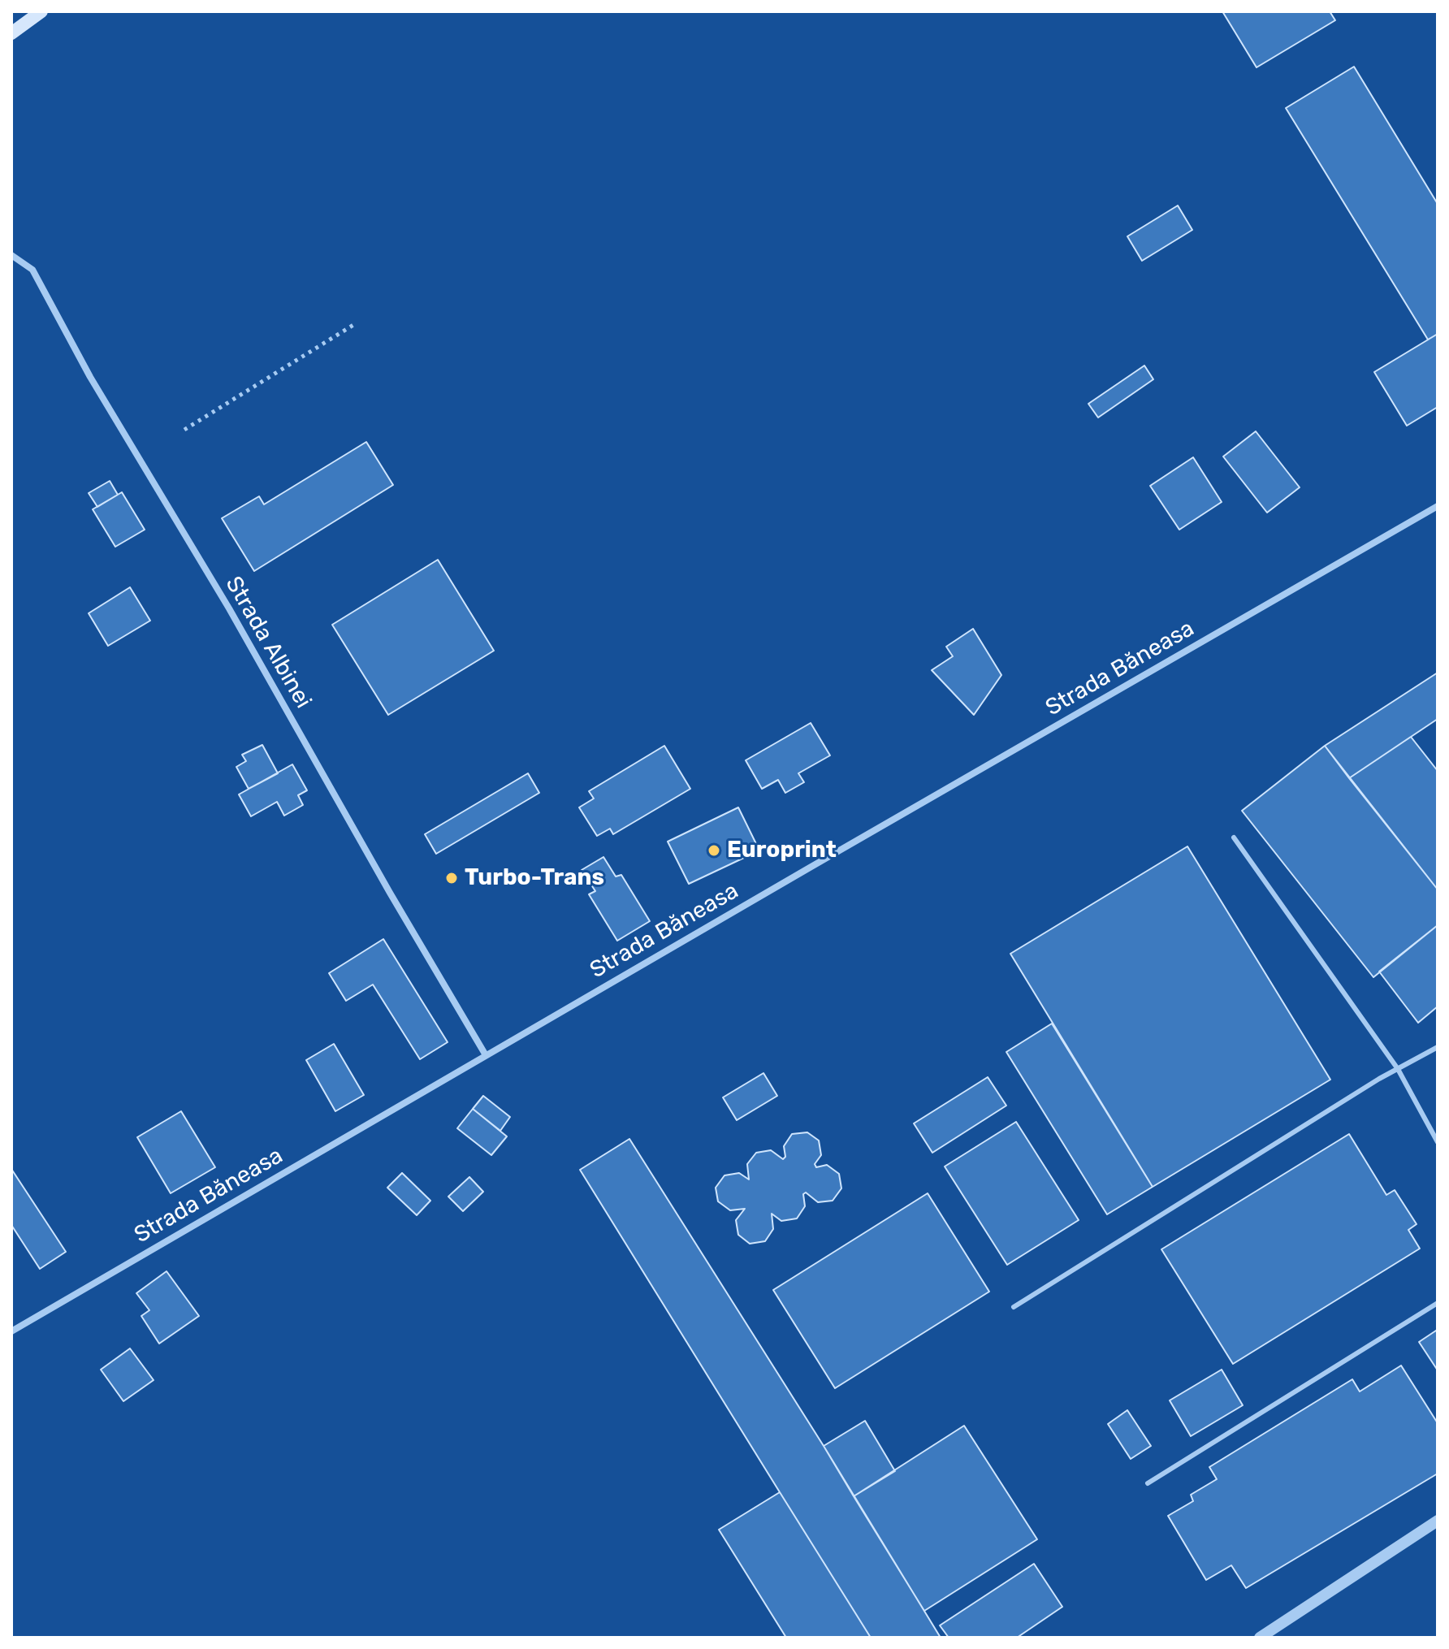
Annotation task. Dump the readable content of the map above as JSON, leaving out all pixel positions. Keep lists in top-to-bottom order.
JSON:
{
  "streets": {
    "street": ["Strada Albinei", "Strada Băneasa"]
  },
  "crossings": [
    ["Strada Albinei", "Strada Băneasa"]
  ],
  "places": ["Europrint", "Turbo-Trans"]
}
